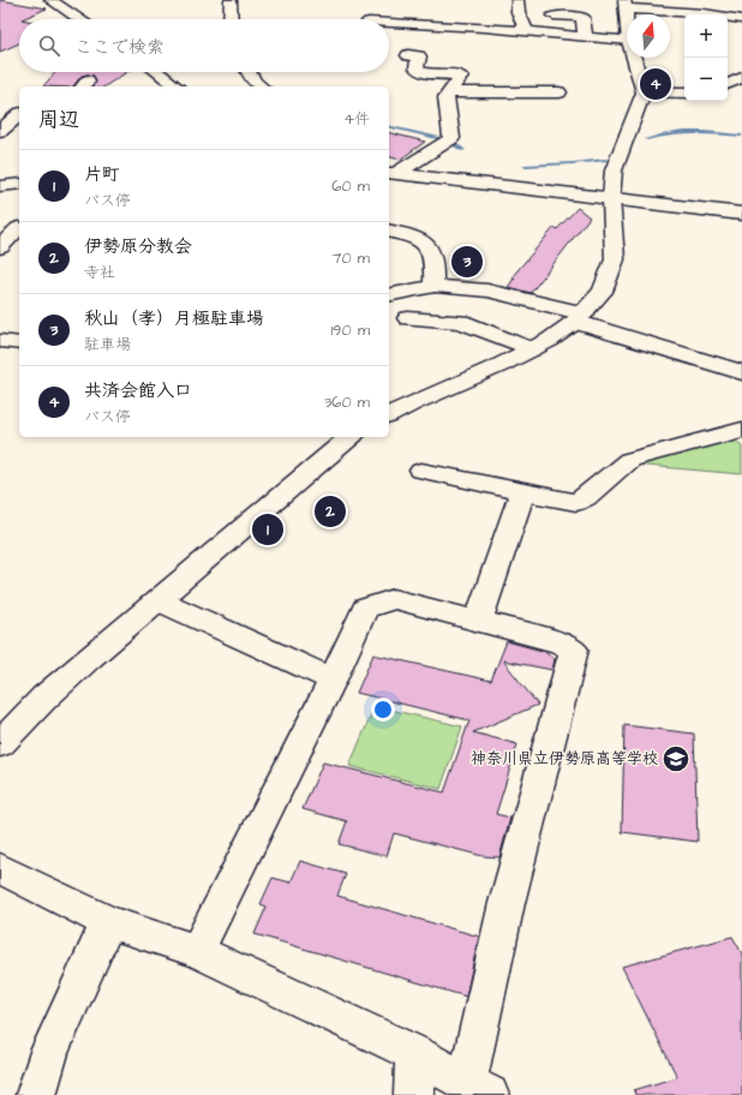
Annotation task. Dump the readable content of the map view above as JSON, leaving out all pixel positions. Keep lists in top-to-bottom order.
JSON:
{
  "places": {
    "school or university": ["神奈川県立伊勢原高等学校"]
  },
  "north": "top",
  "page": {
    "map_buttons": ["+", "−"],
    "search": "ここで検索",
    "pins": [
      "4",
      "3",
      "2",
      "1"
    ],
    "heading": ["周辺", "4件"],
    "list": [
      {
        "mark": "1",
        "name": "片町",
        "note": "バス停",
        "value": "60 m"
      },
      {
        "mark": "2",
        "name": "伊勢原分教会",
        "note": "寺社",
        "value": "70 m"
      },
      {
        "mark": "3",
        "name": "秋山（孝）月極駐車場",
        "note": "駐車場",
        "value": "190 m"
      },
      {
        "mark": "4",
        "name": "共済会館入口",
        "note": "バス停",
        "value": "360 m"
      }
    ]
  }
}
